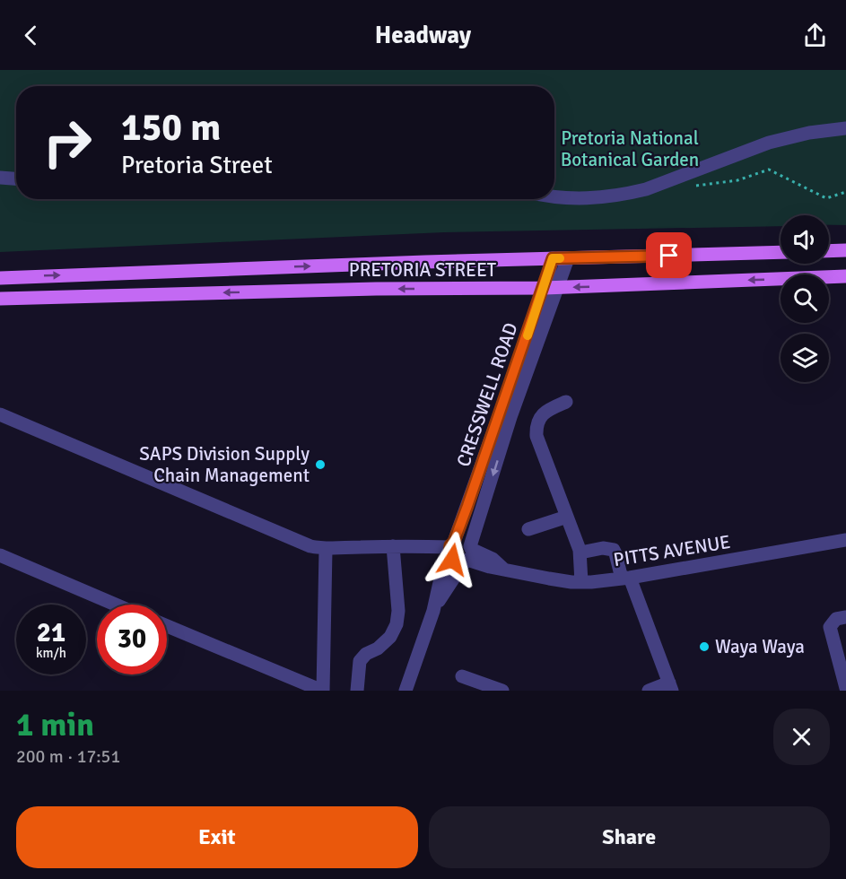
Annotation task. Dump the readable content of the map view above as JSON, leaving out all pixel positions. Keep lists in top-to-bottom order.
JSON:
{
  "streets": {
    "main road": ["PRETORIA STREET"],
    "street": ["CRESSWELL ROAD", "PITTS AVENUE"]
  },
  "crossings": [
    ["PRETORIA STREET", "CRESSWELL ROAD"],
    ["CRESSWELL ROAD", "PITTS AVENUE"]
  ],
  "parks": ["Pretoria National Botanical Garden"],
  "places": ["SAPS Division Supply Chain Management", "Waya Waya"],
  "page": {
    "header": "Headway",
    "turn": ["150 m", "Pretoria Street"],
    "speed": "21 km/h",
    "limit": "30",
    "heading": ["1 min", "200 m · 17:51"],
    "buttons": ["Exit", "Share"]
  }
}
